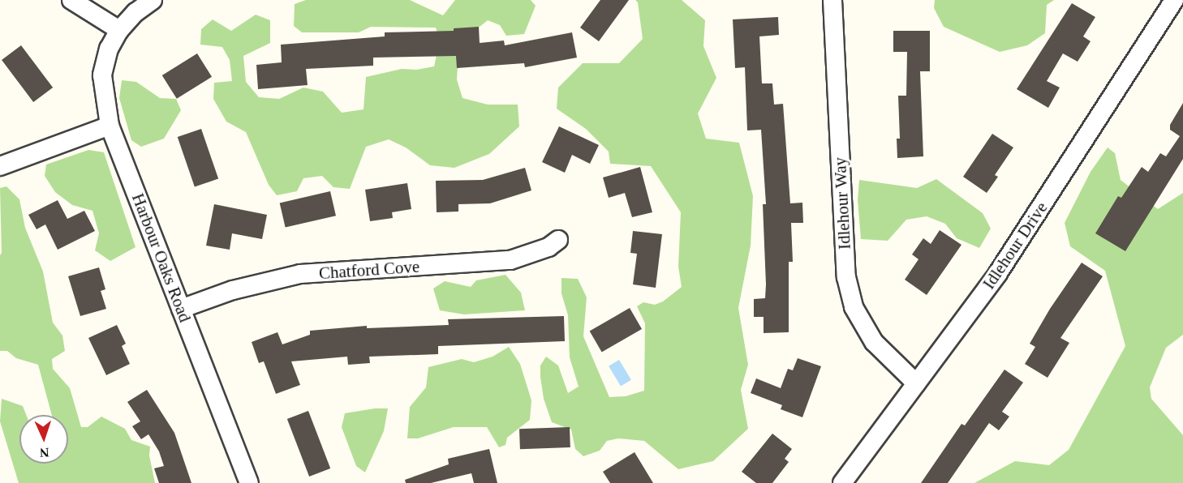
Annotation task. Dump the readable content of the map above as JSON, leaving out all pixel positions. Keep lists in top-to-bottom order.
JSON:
{
  "streets": {
    "street": [
      "Idlehour Way",
      "Idlehour Drive",
      "Harbour Oaks Road",
      "Chatford Cove"
    ]
  },
  "crossings": [
    ["Idlehour Way", "Idlehour Drive"],
    ["Harbour Oaks Road", "Chatford Cove"]
  ],
  "north": "bottom"
}
